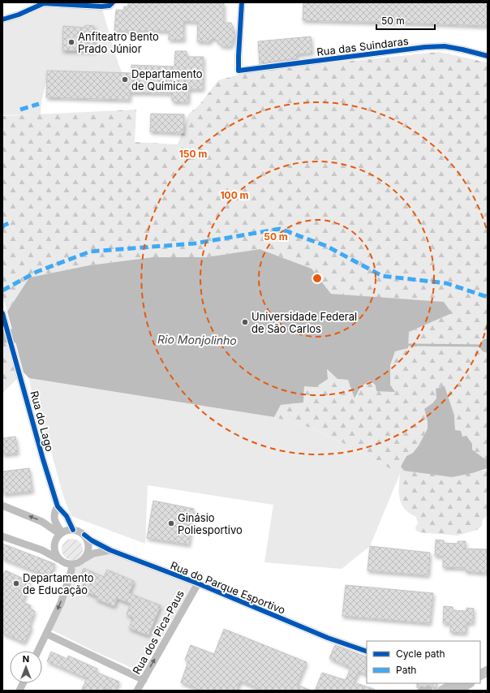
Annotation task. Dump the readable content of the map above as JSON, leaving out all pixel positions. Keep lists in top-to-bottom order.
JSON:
{
  "streets": {
    "street": [
      "Rua das Suindaras",
      "Rua do Lago",
      "Rua do Parque Esportivo",
      "Rua dos Pica-Paus"
    ]
  },
  "crossings": [
    ["Rua do Lago", "Rua do Parque Esportivo"],
    ["Rua do Parque Esportivo", "Rua dos Pica-Paus"]
  ],
  "one_way": ["Rua dos Pica-Paus"],
  "water": ["Rio Monjolinho"],
  "places": [
    "Anfiteatro Bento Prado Júnior",
    "Departamento de Química",
    "Universidade Federal de São Carlos",
    "Ginásio Poliesportivo",
    "Departamento de Educação"
  ],
  "legend": ["Cycle path", "Path"],
  "scale_bar": "50 m",
  "north": "top",
  "rings": ["150 m", "100 m", "50 m"]
}
